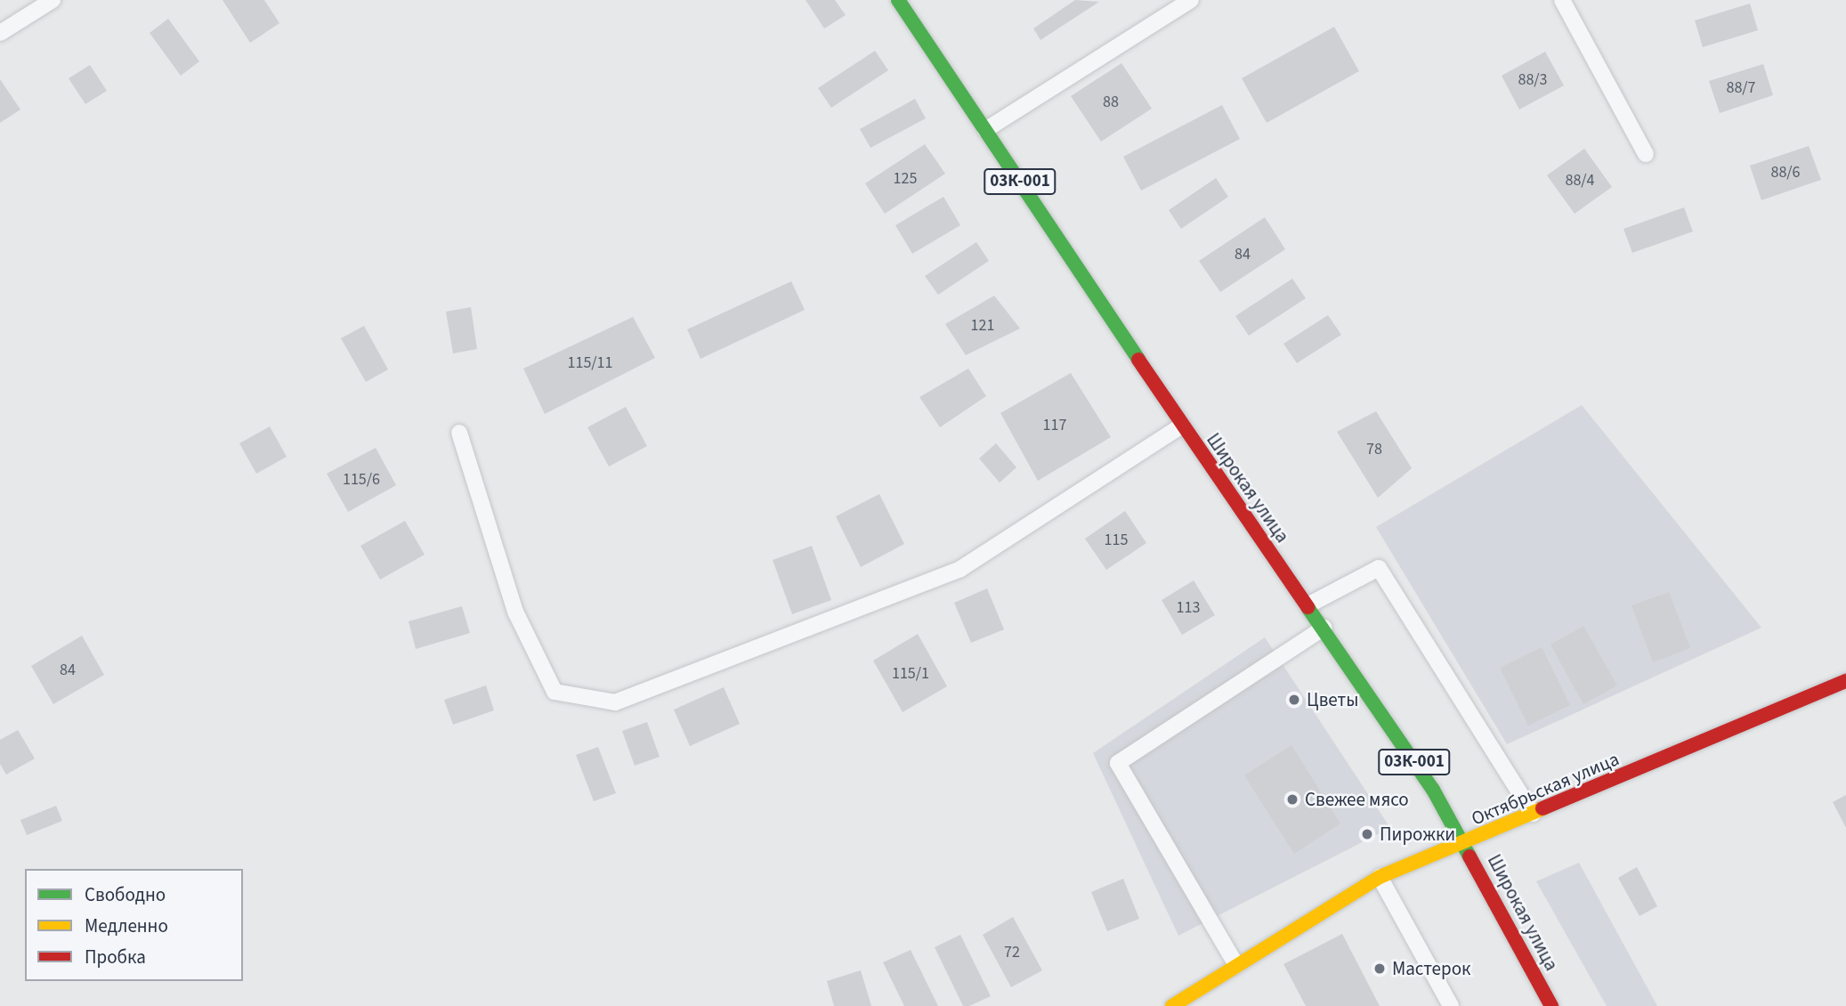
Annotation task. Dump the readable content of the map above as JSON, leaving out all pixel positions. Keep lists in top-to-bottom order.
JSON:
{
  "streets": {
    "main road": ["03К-001", "Широкая улица", "Октябрьская улица"]
  },
  "crossings": [
    ["Широкая улица", "Октябрьская улица"]
  ],
  "places": [
    "Цветы",
    "Свежее мясо",
    "Пирожки",
    "Мастерок"
  ],
  "house_numbers": [
    "88/3",
    "88/7",
    "88",
    "88/6",
    "125",
    "88/4",
    "84",
    "121",
    "115/11",
    "117",
    "78",
    "115/6",
    "115",
    "113",
    "84",
    "115/1",
    "72"
  ],
  "legend": ["Свободно", "Медленно", "Пробка"]
}
